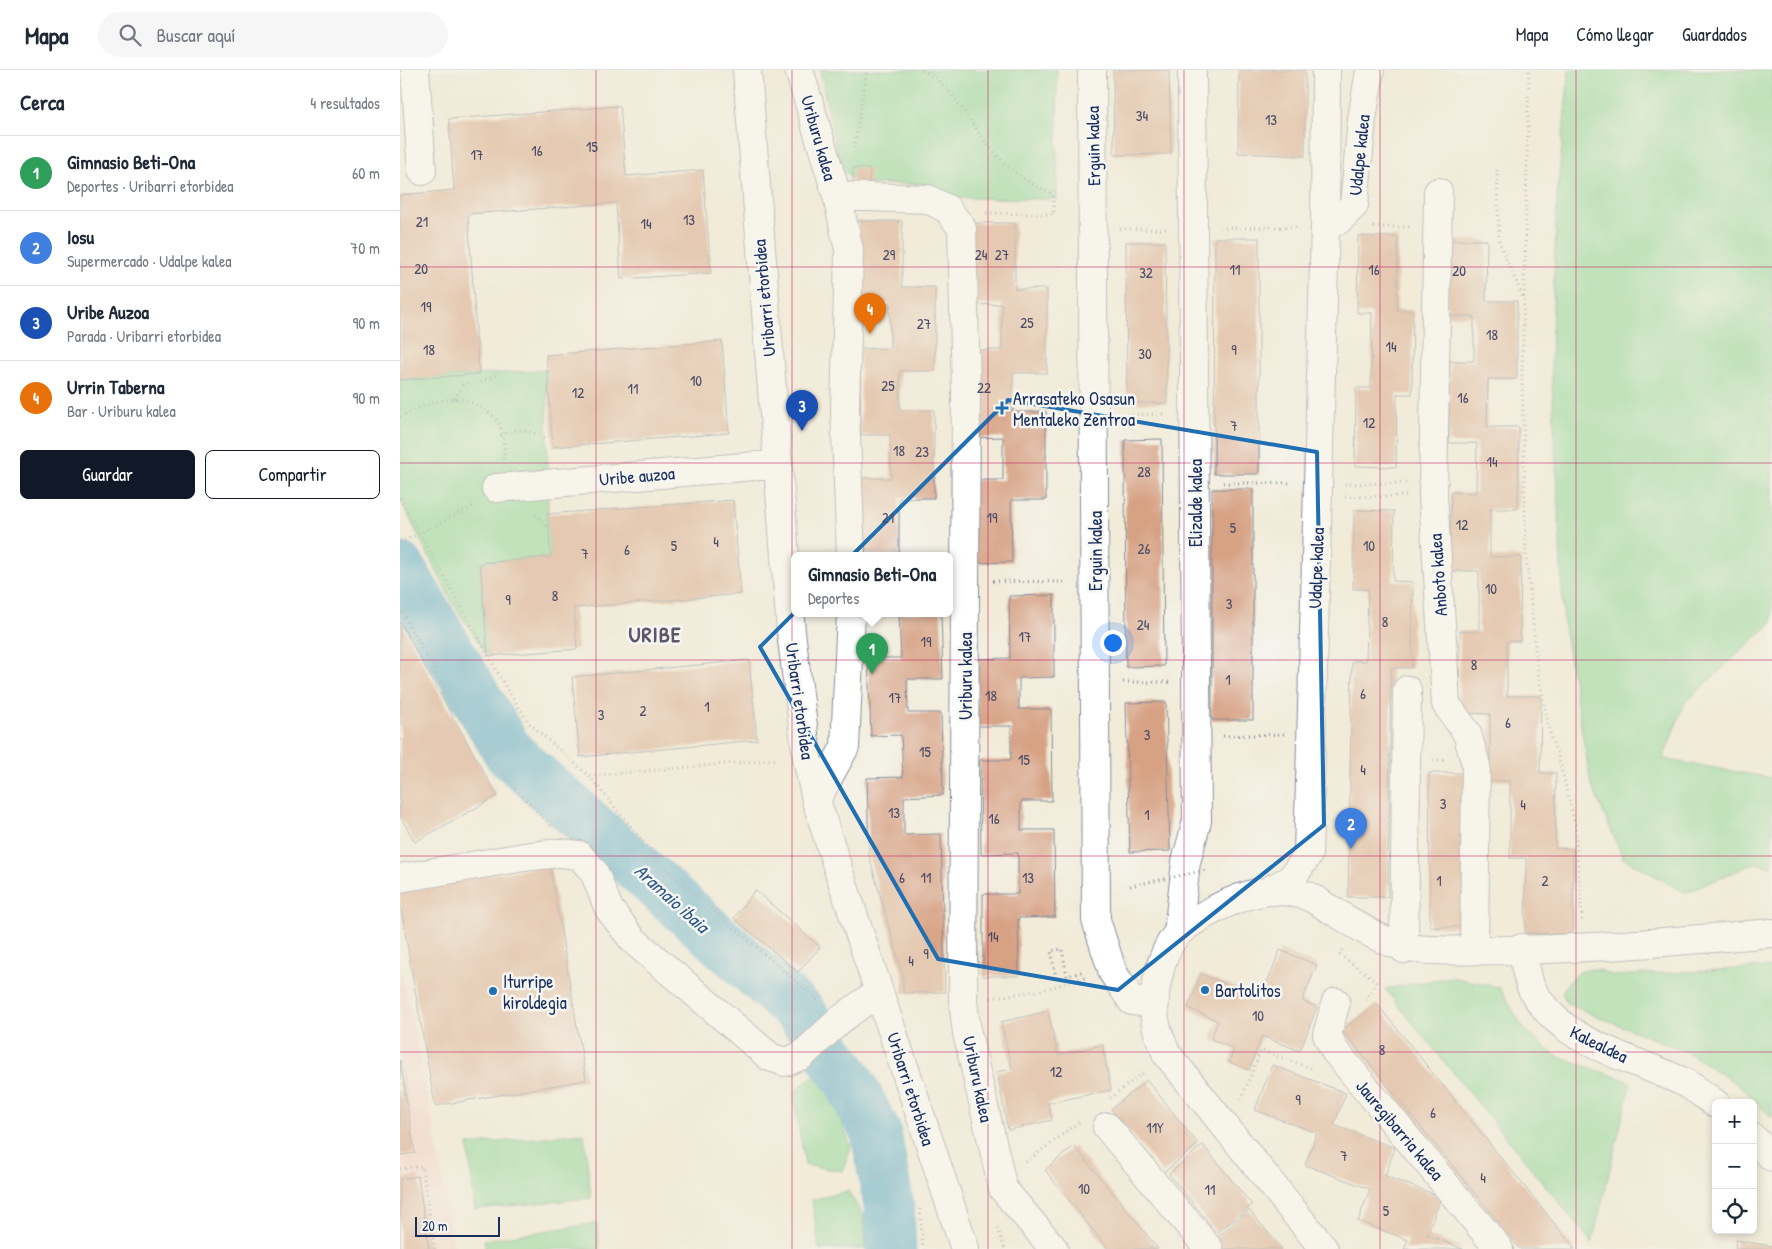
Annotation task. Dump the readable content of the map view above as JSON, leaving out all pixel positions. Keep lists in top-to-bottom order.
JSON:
{
  "streets": {
    "street": [
      "Uriburu kalea",
      "Erguin kalea",
      "Udalpe kalea",
      "Uribarri etorbidea",
      "Uribe auzoa",
      "Elizalde kalea",
      "Anboto kalea",
      "Kalealdea",
      "Jauregibarria kalea"
    ]
  },
  "crossings": [
    ["Uribarri etorbidea", "Uribe auzoa"]
  ],
  "districts": ["URIBE"],
  "water": ["Aramaio ibaia"],
  "places": {
    "health": ["Arrasateko Osasun Mentaleko Zentroa"],
    "other": ["Bartolitos", "Iturripe kiroldegia"]
  },
  "house_numbers": [
    "34",
    "13",
    "15",
    "16",
    "17",
    "13",
    "21",
    "14",
    "29",
    "24",
    "27",
    "20",
    "11",
    "16",
    "20",
    "32",
    "19",
    "25",
    "27",
    "18",
    "14",
    "18",
    "9",
    "30",
    "10",
    "25",
    "22",
    "11",
    "12",
    "16",
    "12",
    "7",
    "18",
    "23",
    "14",
    "28",
    "21",
    "19",
    "12",
    "5",
    "4",
    "5",
    "10",
    "26",
    "6",
    "7",
    "10",
    "8",
    "9",
    "3",
    "8",
    "24",
    "17",
    "19",
    "8",
    "1",
    "6",
    "18",
    "17",
    "1",
    "2",
    "3",
    "6",
    "3",
    "15",
    "15",
    "4",
    "3",
    "4",
    "13",
    "1",
    "16",
    "6",
    "11",
    "13",
    "1",
    "2",
    "14",
    "9",
    "4",
    "10",
    "8",
    "12",
    "9",
    "6",
    "11Y",
    "7",
    "4",
    "10",
    "11",
    "5"
  ],
  "scale_bar": "20 m",
  "page": {
    "header": "Mapa",
    "search": "Buscar aquí",
    "nav": ["Mapa", "Cómo llegar", "Guardados"],
    "heading": ["Cerca", "4 resultados"],
    "list": [
      {
        "mark": "1",
        "name": "Gimnasio Beti-Ona",
        "note": "Deportes · Uribarri etorbidea",
        "value": "60 m"
      },
      {
        "mark": "2",
        "name": "Iosu",
        "note": "Supermercado · Udalpe kalea",
        "value": "70 m"
      },
      {
        "mark": "3",
        "name": "Uribe Auzoa",
        "note": "Parada · Uribarri etorbidea",
        "value": "90 m"
      },
      {
        "mark": "4",
        "name": "Urrin Taberna",
        "note": "Bar · Uriburu kalea",
        "value": "90 m"
      }
    ],
    "pins": [
      "4",
      "3",
      "1",
      "2"
    ],
    "buttons": ["Guardar", "Compartir"],
    "popup": ["Gimnasio Beti-Ona", "Deportes"],
    "map_buttons": ["+", "−"],
    "scale": "20 m"
  }
}
